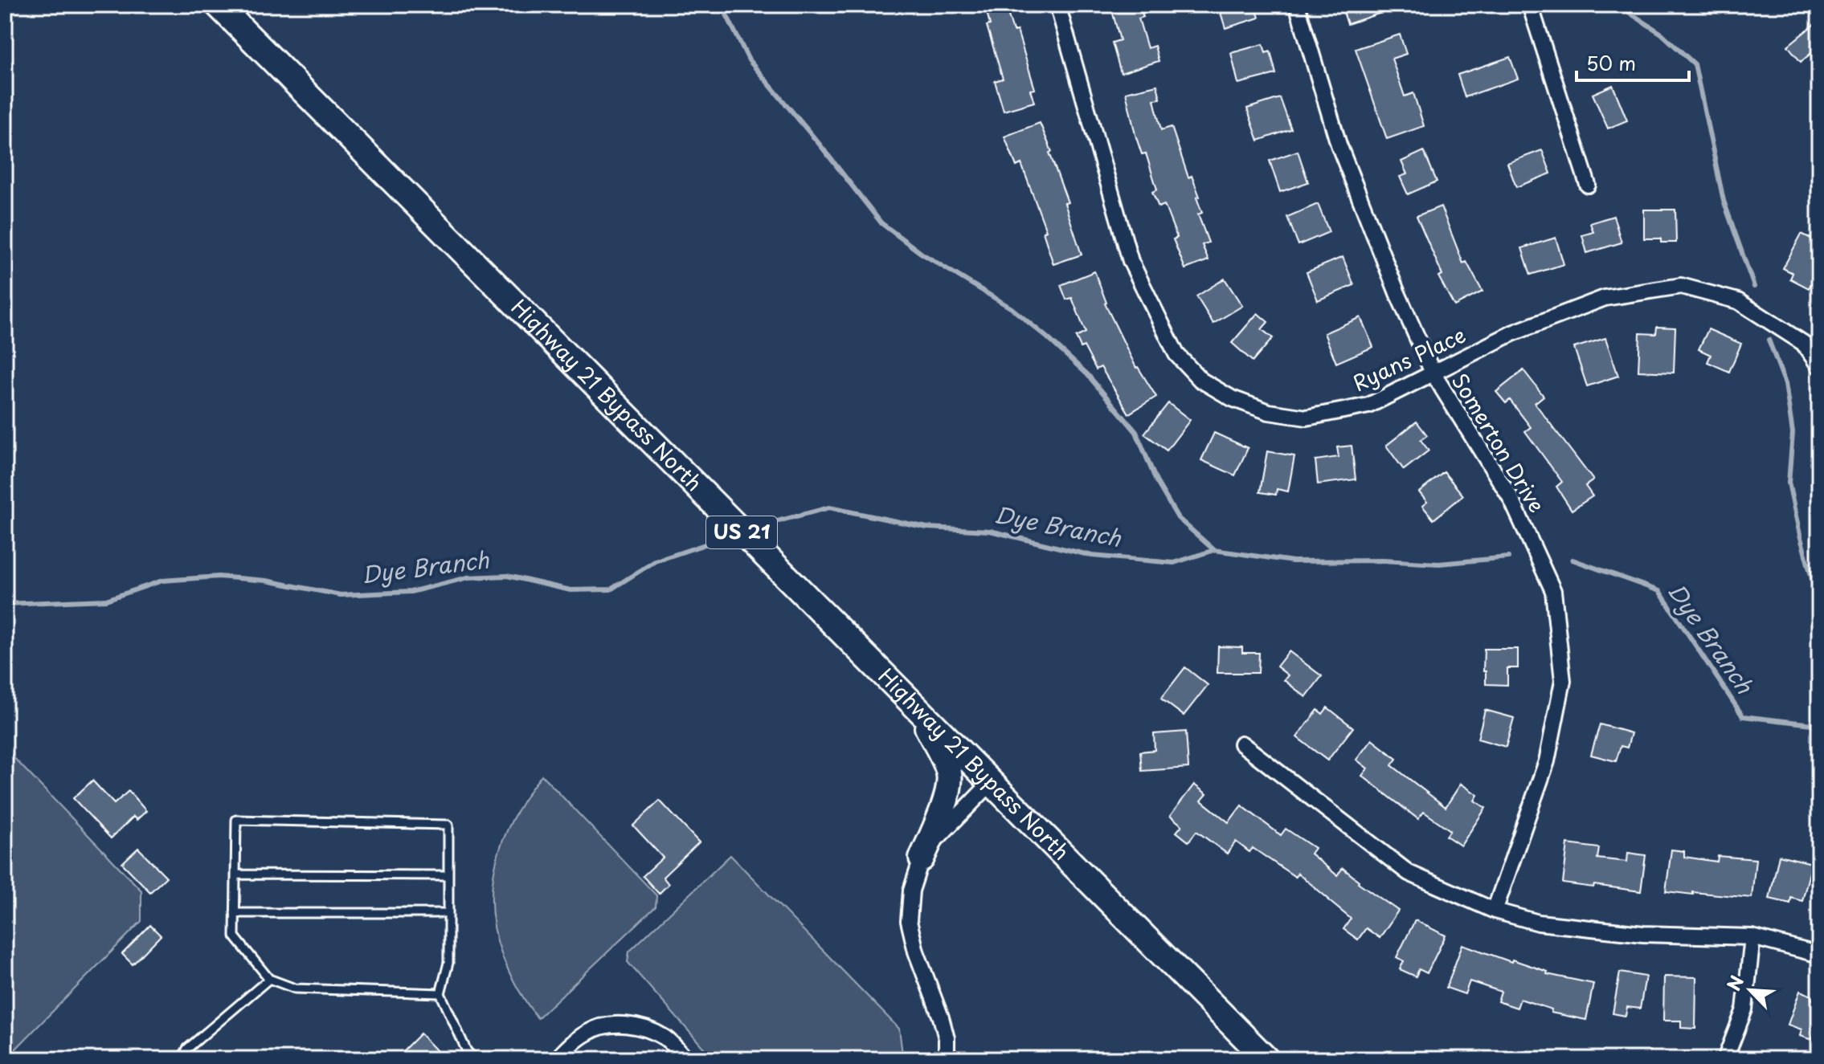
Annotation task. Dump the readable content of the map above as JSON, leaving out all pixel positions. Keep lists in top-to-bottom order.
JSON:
{
  "streets": {
    "main road": ["Highway 21 Bypass North", "US 21"],
    "street": ["Ryans Place", "Somerton Drive"]
  },
  "crossings": [
    ["Ryans Place", "Somerton Drive"]
  ],
  "water": ["Dye Branch"],
  "scale_bar": "50 m",
  "north": "top left"
}
